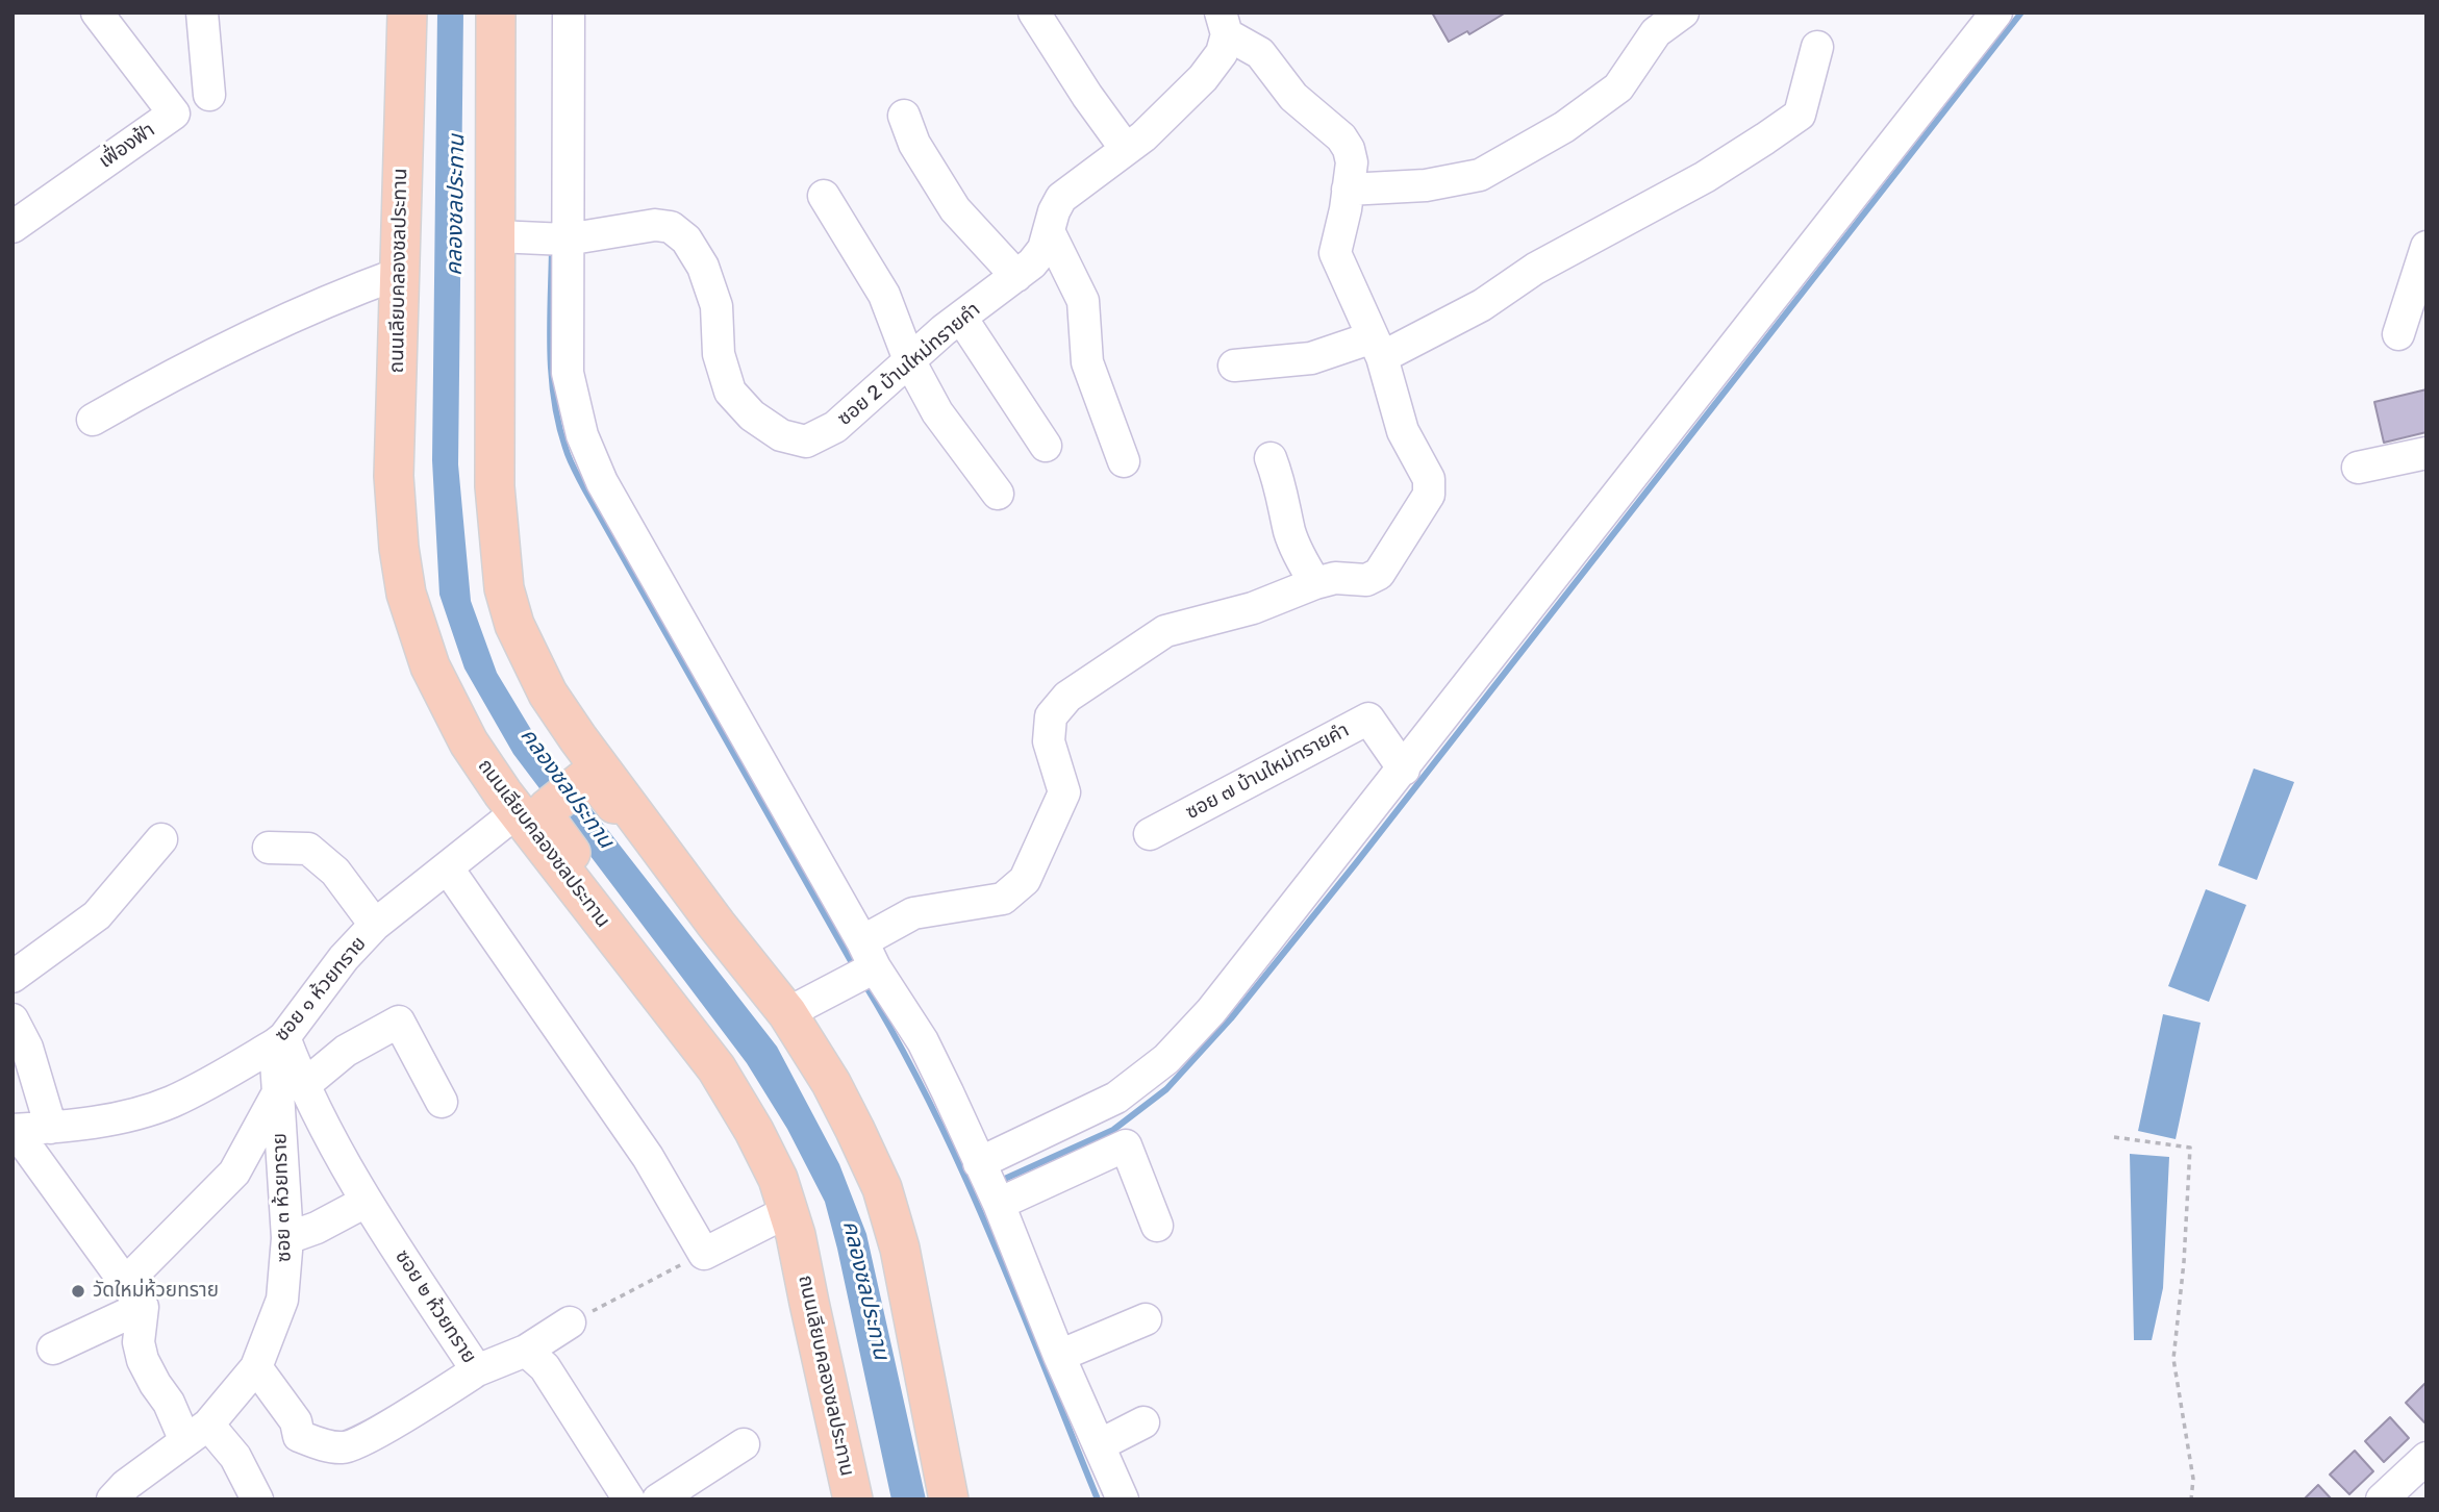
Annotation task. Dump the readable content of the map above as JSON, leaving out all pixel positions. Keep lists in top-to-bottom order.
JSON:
{
  "streets": {
    "main road": ["ถนนเลียบคลองชลประทาน"],
    "street": [
      "เฟื่องฟ้า",
      "ซอย 2 บ้านใหม่ทรายคำ",
      "ซอย ๗ บ้านใหม่ทรายคำ",
      "ซอย ๑ ห้วยทราย",
      "ซอย ๓ ห้วยทราย",
      "ซอย ๒ ห้วยทราย"
    ]
  },
  "crossings": [
    ["ถนนเลียบคลองชลประทาน", "ซอย ๑ ห้วยทราย"],
    ["ซอย ๑ ห้วยทราย", "ซอย ๒ ห้วยทราย"],
    ["ซอย ๓ ห้วยทราย", "ซอย ๒ ห้วยทราย"]
  ],
  "water": ["คลองชลประทาน"],
  "places": ["วัดใหม่ห้วยทราย"]
}
